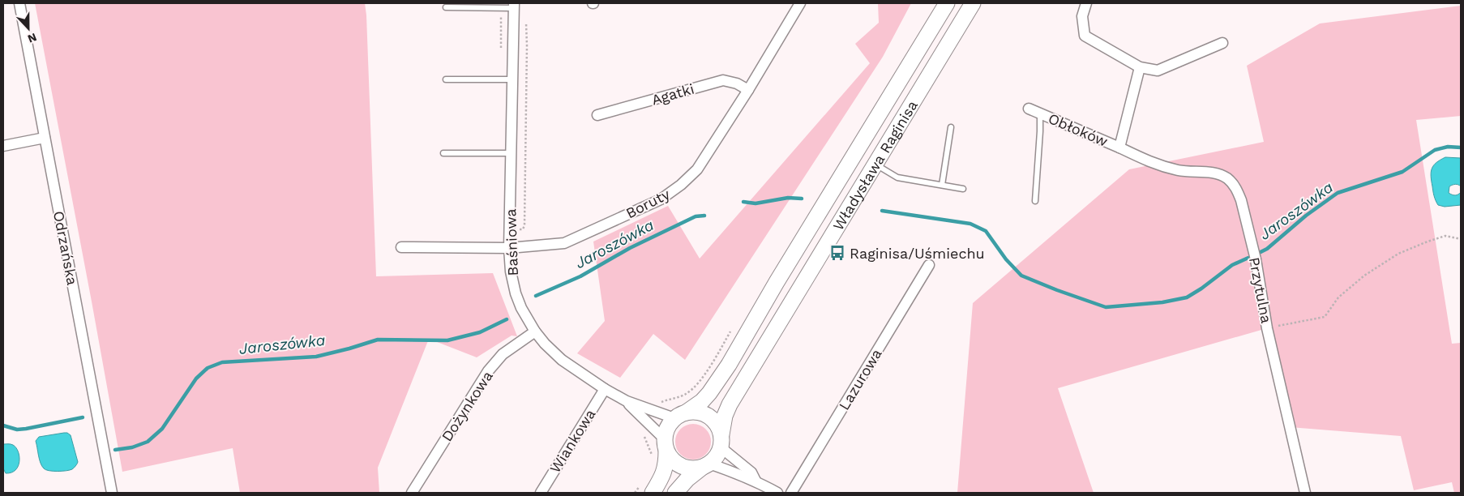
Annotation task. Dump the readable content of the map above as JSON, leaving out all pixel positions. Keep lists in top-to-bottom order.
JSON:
{
  "streets": {
    "main road": ["Władysława Raginisa"],
    "street": [
      "Agatki",
      "Obłoków",
      "Boruty",
      "Baśniowa",
      "Odrzańska",
      "Przytulna",
      "Lazurowa",
      "Dożynkowa",
      "Wiankowa"
    ]
  },
  "crossings": [
    ["Agatki", "Boruty"],
    ["Obłoków", "Przytulna"],
    ["Władysława Raginisa", "Baśniowa"],
    ["Boruty", "Baśniowa"],
    ["Baśniowa", "Dożynkowa"],
    ["Baśniowa", "Wiankowa"]
  ],
  "water": ["Jaroszówka"],
  "places": {
    "bus stop": ["Raginisa/Uśmiechu"]
  },
  "north": "bottom"
}
